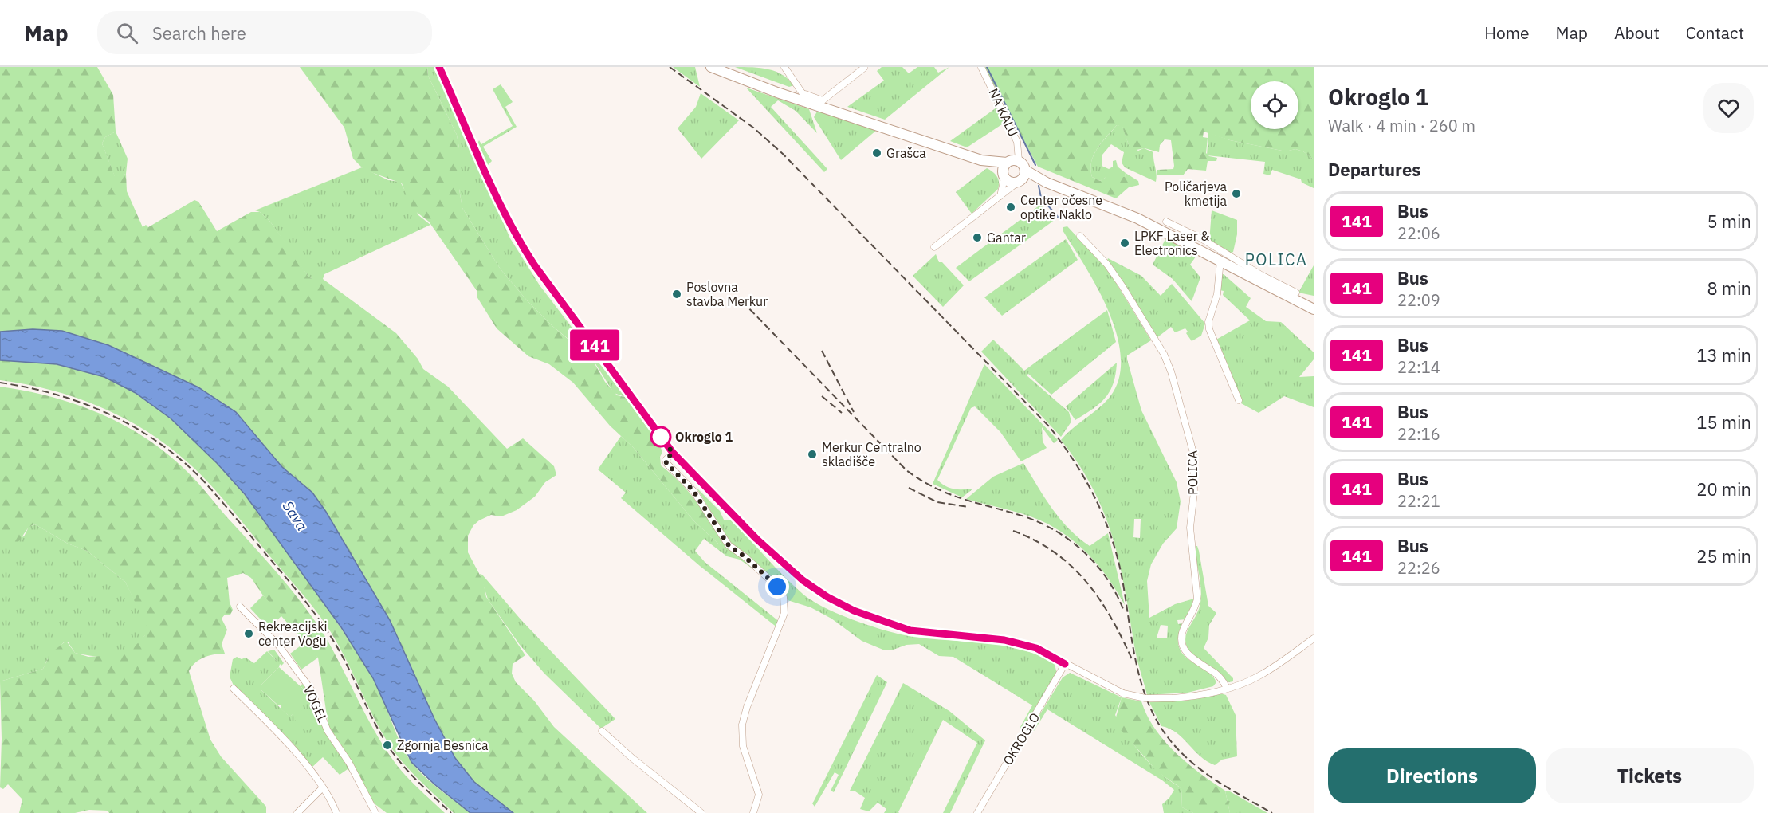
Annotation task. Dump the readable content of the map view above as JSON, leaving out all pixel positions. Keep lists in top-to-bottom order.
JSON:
{
  "streets": {
    "street": [
      "NA KALU",
      "POLICA",
      "VOGEL",
      "OKROGLO"
    ]
  },
  "districts": ["POLICA"],
  "water": ["Sava"],
  "places": [
    "Grašca",
    "Poličarjeva kmetija",
    "Center očesne optike Naklo",
    "Gantar",
    "LPKF Laser & Electronics",
    "Poslovna stavba Merkur",
    "Okroglo 1",
    "Merkur Centralno skladišče",
    "Rekreacijski center Vogu",
    "Zgornja Besnica"
  ],
  "lines": ["bus line 141"],
  "page": {
    "header": "Map",
    "search": "Search here",
    "nav": [
      "Home",
      "Map",
      "About",
      "Contact"
    ],
    "on_map": "141",
    "heading": [
      ["Okroglo 1", "Walk · 4 min · 260 m"],
      "Departures"
    ],
    "list": [
      {
        "mark": "141",
        "name": "Bus",
        "note": "22:06",
        "value": "5 min"
      },
      {
        "mark": "141",
        "name": "Bus",
        "note": "22:09",
        "value": "8 min"
      },
      {
        "mark": "141",
        "name": "Bus",
        "note": "22:14",
        "value": "13 min"
      },
      {
        "mark": "141",
        "name": "Bus",
        "note": "22:16",
        "value": "15 min"
      },
      {
        "mark": "141",
        "name": "Bus",
        "note": "22:21",
        "value": "20 min"
      },
      {
        "mark": "141",
        "name": "Bus",
        "note": "22:26",
        "value": "25 min"
      }
    ],
    "buttons": ["Directions", "Tickets"]
  }
}
